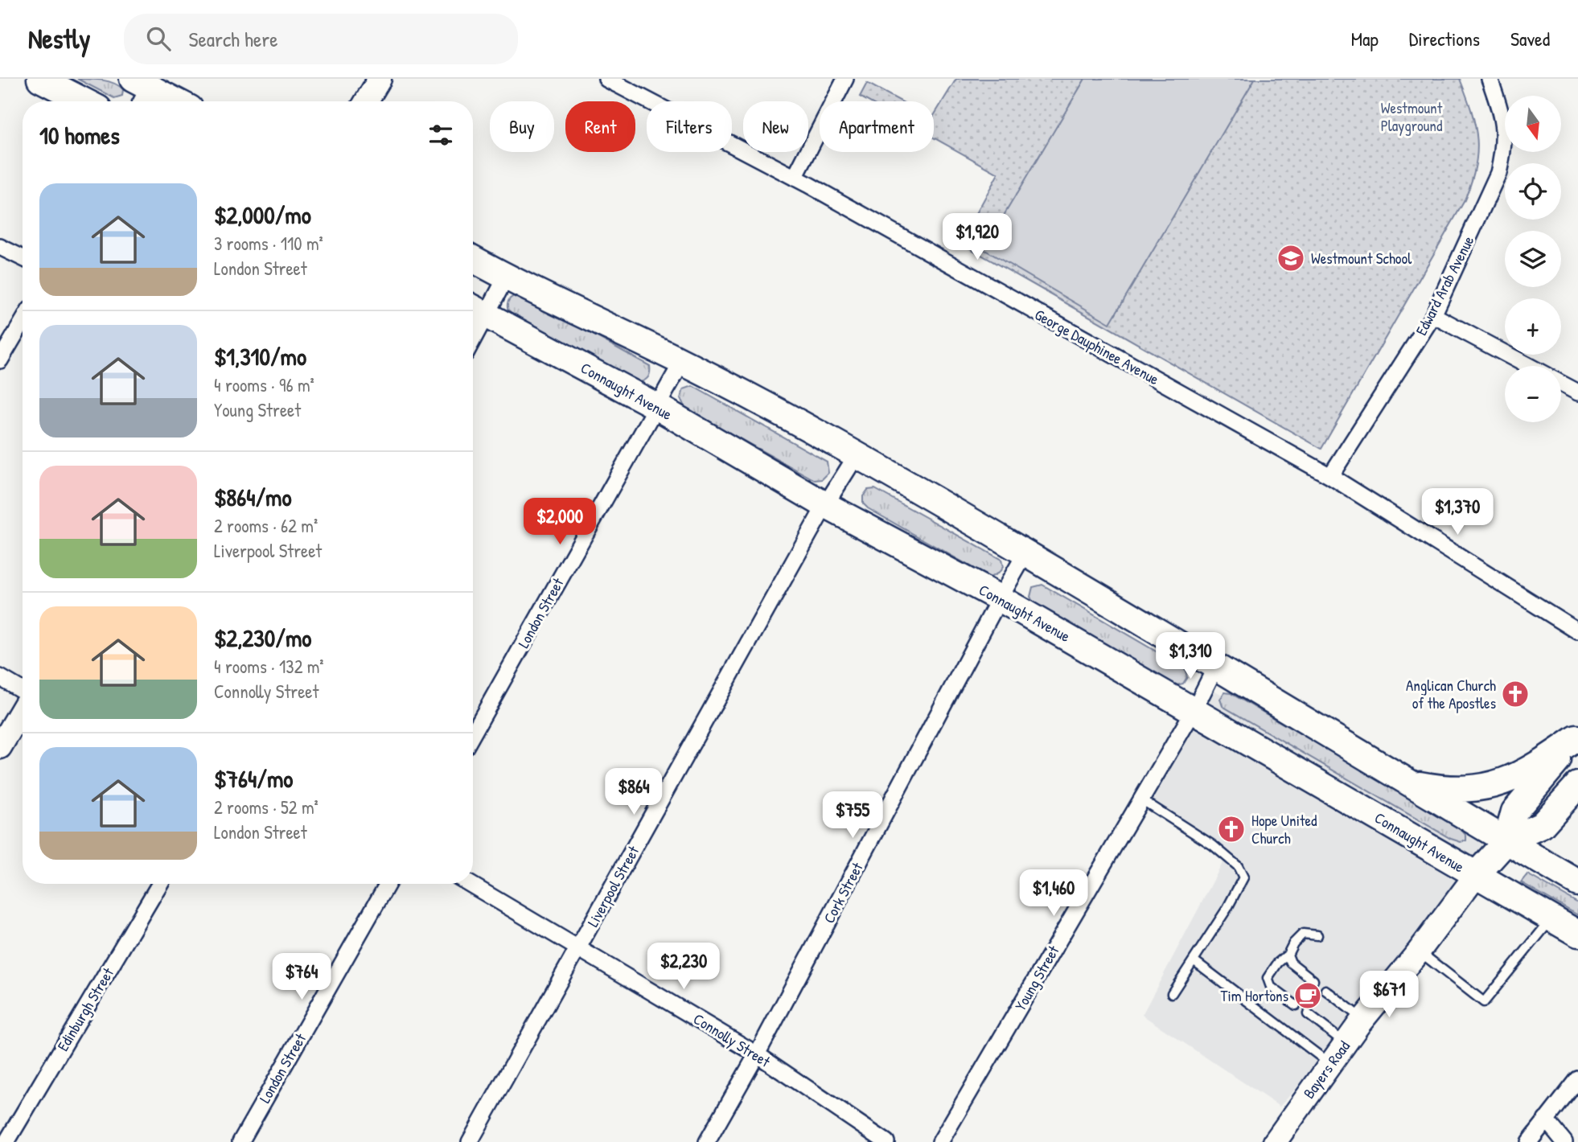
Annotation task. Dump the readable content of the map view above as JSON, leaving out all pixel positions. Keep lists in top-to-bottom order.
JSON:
{
  "streets": {
    "main road": ["Connaught Avenue", "Bayers Road"],
    "street": [
      "Edward Arab Avenue",
      "George Dauphinee Avenue",
      "London Street",
      "Liverpool Street",
      "Cork Street",
      "Young Street",
      "Edinburgh Street",
      "Connolly Street"
    ]
  },
  "crossings": [
    ["Edward Arab Avenue", "George Dauphinee Avenue"],
    ["Connaught Avenue", "London Street"],
    ["Connaught Avenue", "Liverpool Street"],
    ["Connaught Avenue", "Cork Street"],
    ["Connaught Avenue", "Young Street"],
    ["Connaught Avenue", "Bayers Road"],
    ["Liverpool Street", "Connolly Street"],
    ["Cork Street", "Connolly Street"]
  ],
  "parks": ["Westmount Playground"],
  "places": {
    "school or university": ["Westmount School"],
    "church": ["Anglican Church of the Apostles", "Hope United Church"],
    "cafe": ["Tim Hortons"]
  },
  "north": "bottom",
  "page": {
    "header": "Nestly",
    "search": "Search here",
    "nav": ["Map", "Directions", "Saved"],
    "map_buttons": ["+", "−"],
    "chip": [
      "Buy",
      "Rent",
      "Filters",
      "New",
      "Apartment"
    ],
    "heading": "10 homes",
    "list": [
      {
        "name": "$2,000/mo",
        "note": "3 rooms · 110 m² · London Street"
      },
      {
        "name": "$1,310/mo",
        "note": "4 rooms · 96 m² · Young Street"
      },
      {
        "name": "$864/mo",
        "note": "2 rooms · 62 m² · Liverpool Street"
      },
      {
        "name": "$2,230/mo",
        "note": "4 rooms · 132 m² · Connolly Street"
      },
      {
        "name": "$764/mo",
        "note": "2 rooms · 52 m² · London Street"
      }
    ],
    "price": [
      "$1,920",
      "$1,370",
      "$2,000",
      "$1,310",
      "$864",
      "$755",
      "$1,460",
      "$2,230",
      "$764",
      "$671"
    ]
  }
}
